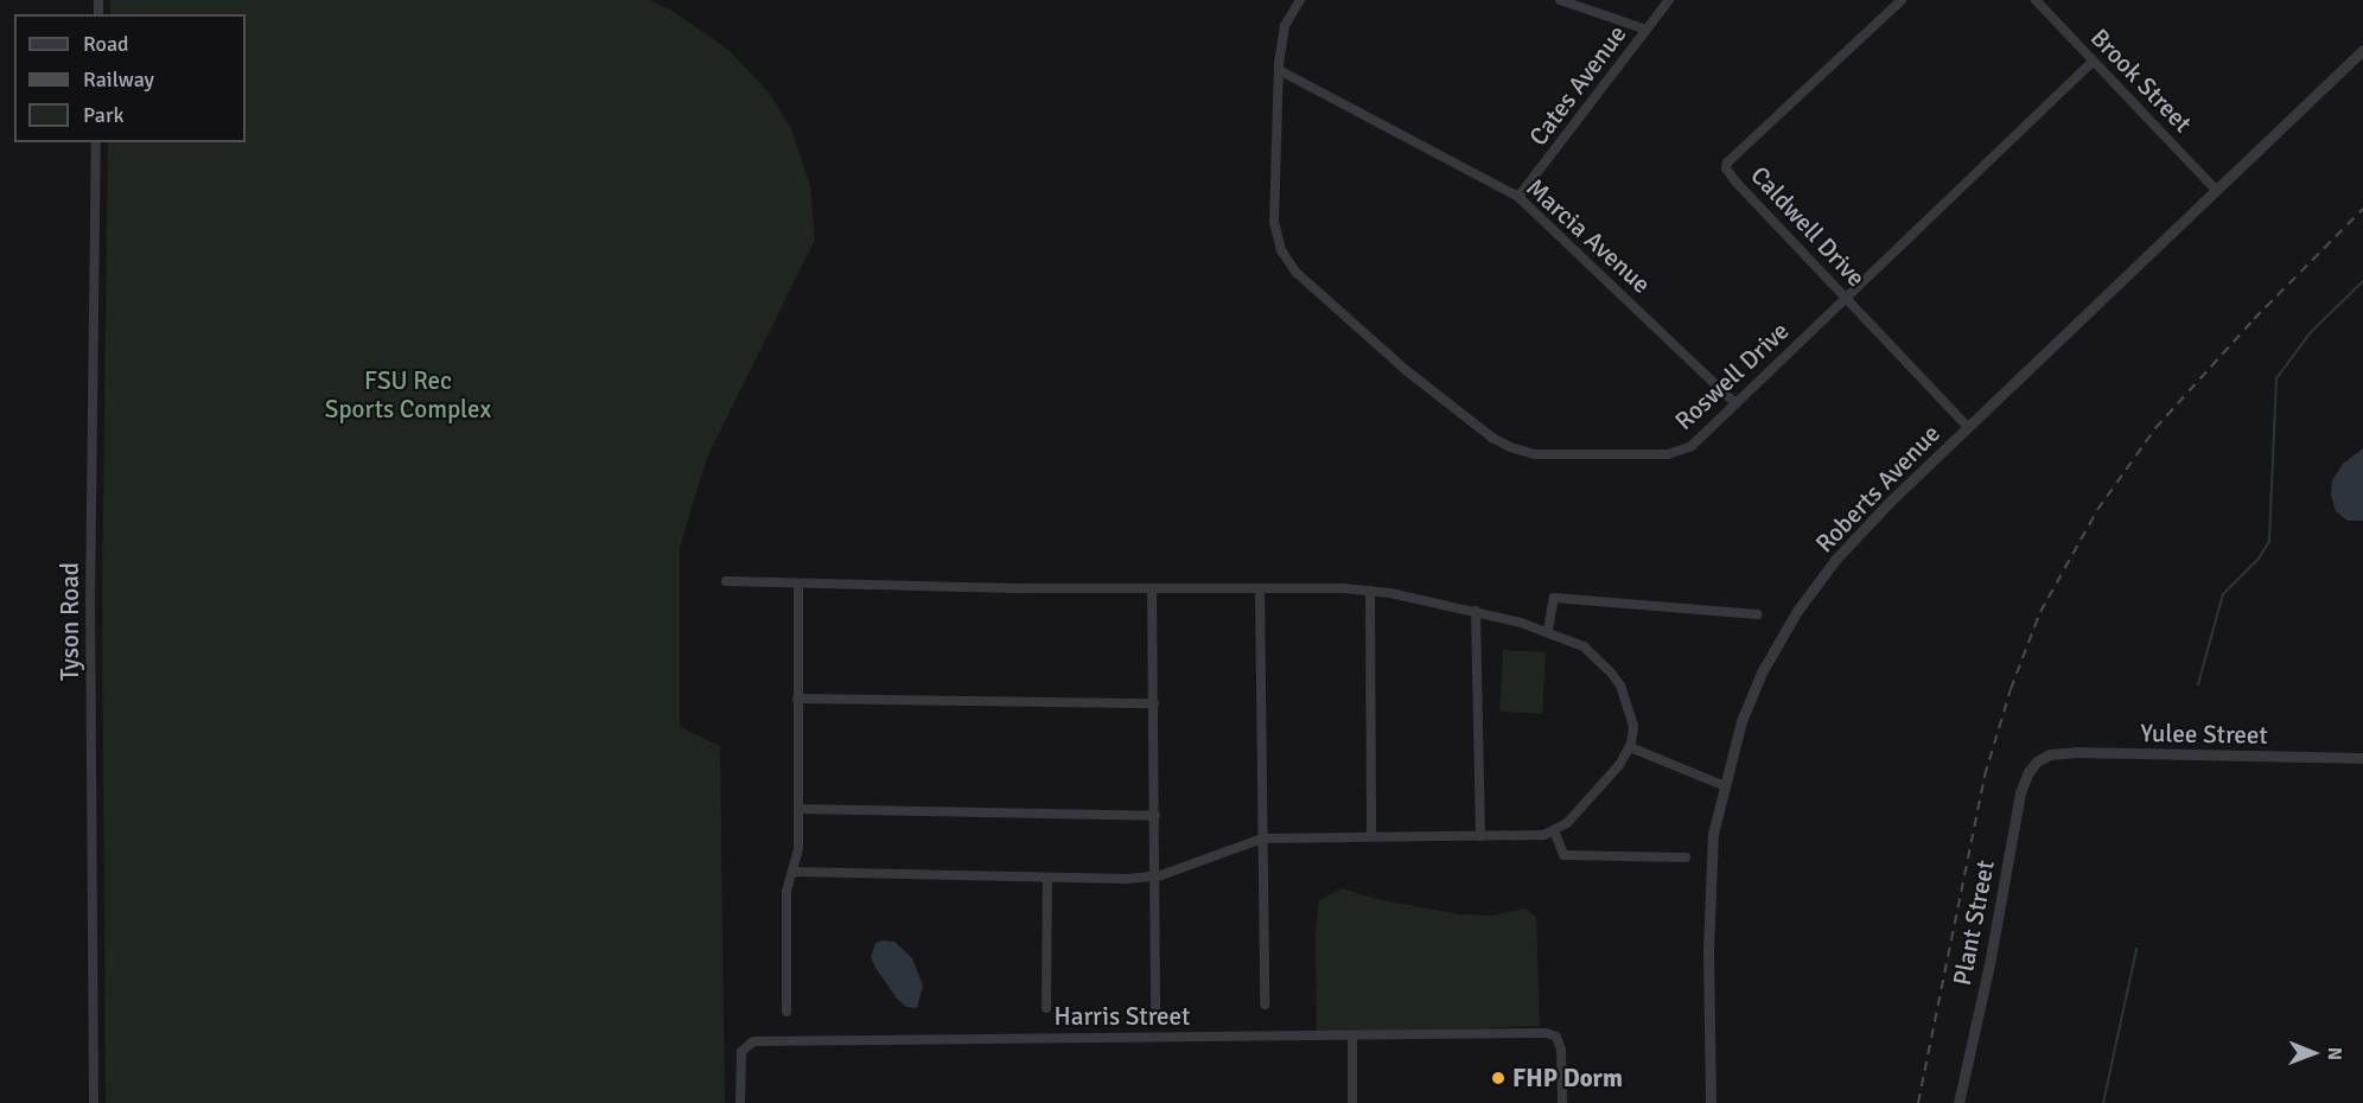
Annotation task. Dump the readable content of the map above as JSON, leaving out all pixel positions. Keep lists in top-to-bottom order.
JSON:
{
  "streets": {
    "street": [
      "Brook Street",
      "Cates Avenue",
      "Caldwell Drive",
      "Marcia Avenue",
      "Roswell Drive",
      "Roberts Avenue",
      "Tyson Road",
      "Yulee Street",
      "Plant Street",
      "Harris Street"
    ]
  },
  "crossings": [
    ["Brook Street", "Roswell Drive"],
    ["Brook Street", "Roberts Avenue"],
    ["Cates Avenue", "Marcia Avenue"],
    ["Caldwell Drive", "Roswell Drive"],
    ["Caldwell Drive", "Roberts Avenue"],
    ["Marcia Avenue", "Roswell Drive"],
    ["Yulee Street", "Plant Street"]
  ],
  "parks": ["FSU Rec Sports Complex"],
  "places": ["FHP Dorm"],
  "legend": ["Road", "Railway", "Park"],
  "north": "right"
}
